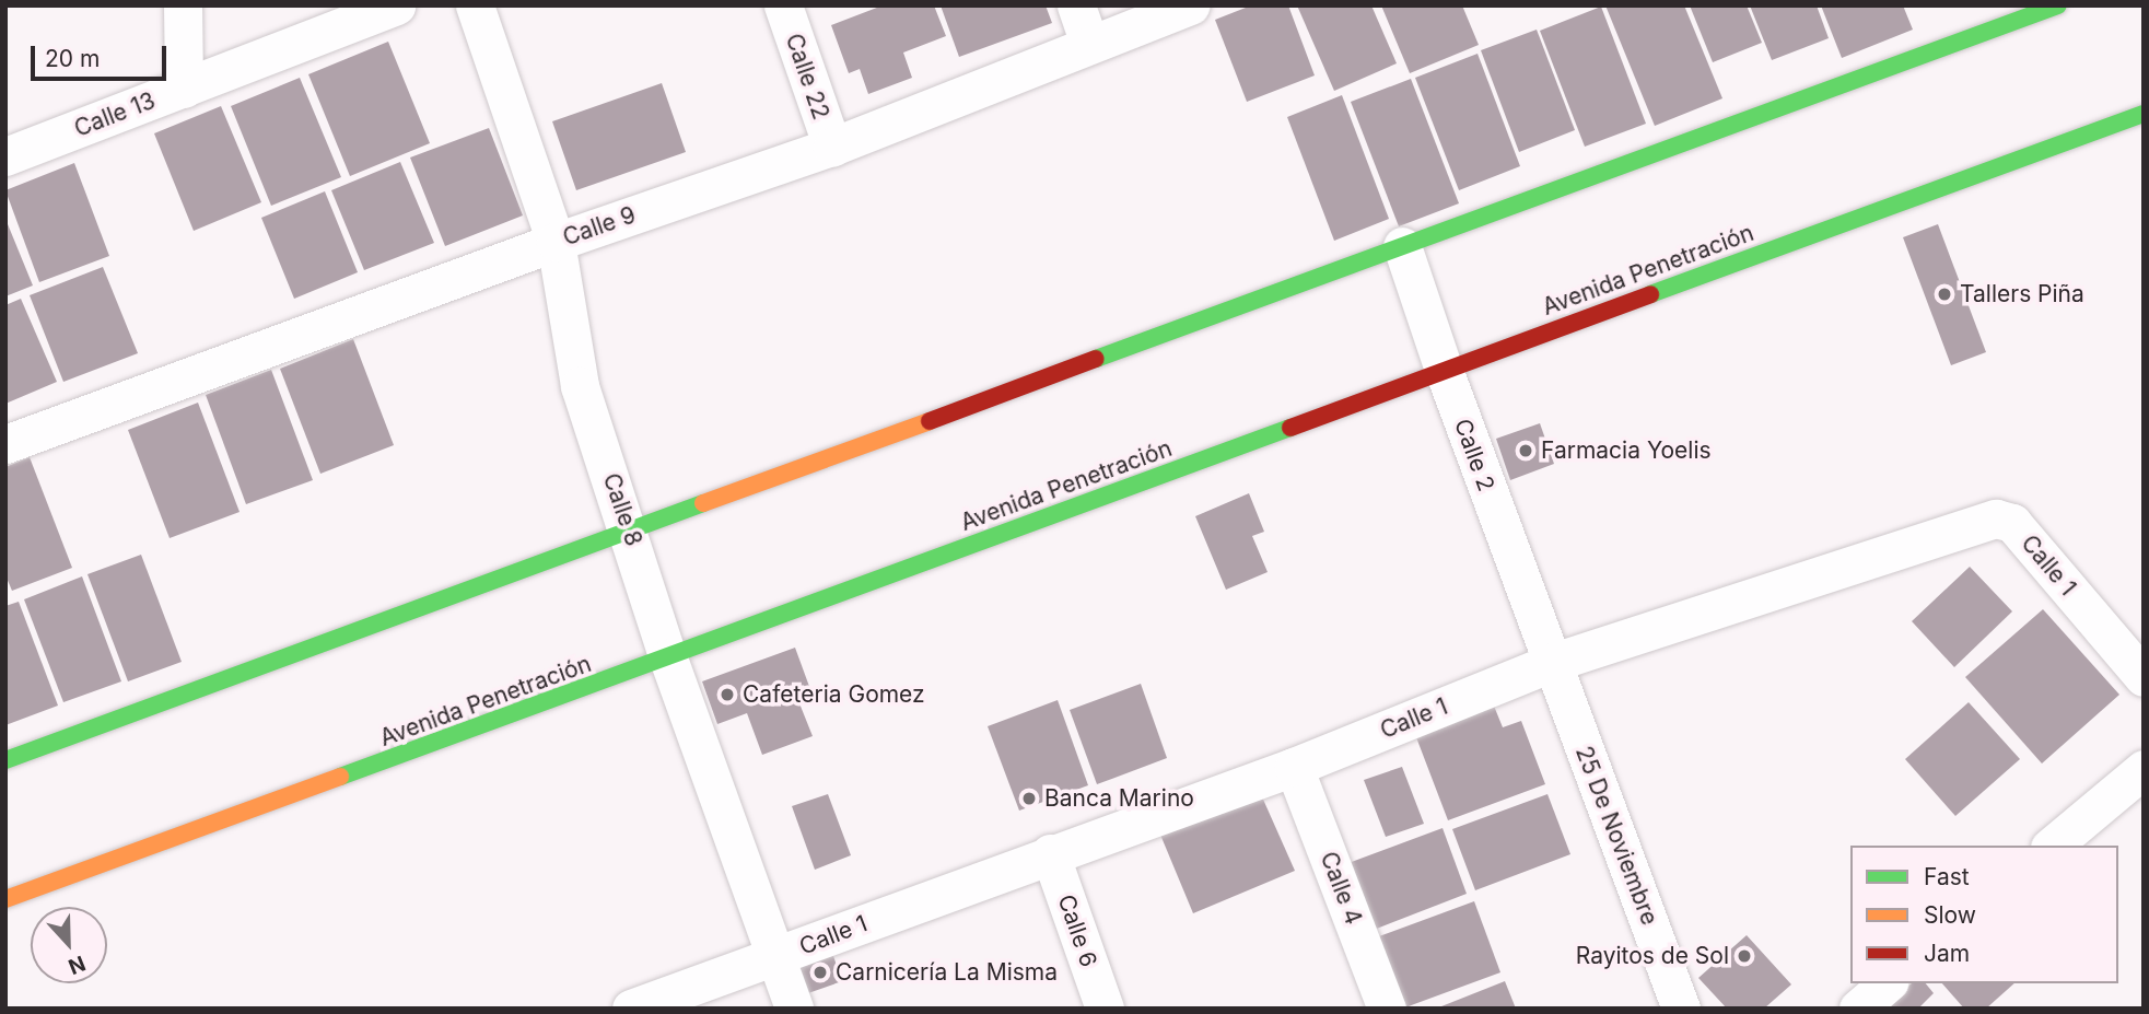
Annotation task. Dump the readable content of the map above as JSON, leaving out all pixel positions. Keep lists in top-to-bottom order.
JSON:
{
  "streets": {
    "street": [
      "Calle 22",
      "Calle 13",
      "Calle 9",
      "Avenida Penetración",
      "Calle 2",
      "Calle 8",
      "Calle 1",
      "25 De Noviembre",
      "Calle 4",
      "Calle 6"
    ]
  },
  "crossings": [
    ["Calle 22", "Calle 9"],
    ["Calle 9", "Calle 8"],
    ["Avenida Penetración", "Calle 2"],
    ["Avenida Penetración", "Calle 8"],
    ["Calle 2", "Calle 1"],
    ["Calle 2", "25 De Noviembre"],
    ["Calle 8", "Calle 1"],
    ["Calle 1", "25 De Noviembre"],
    ["Calle 1", "Calle 4"],
    ["Calle 1", "Calle 6"]
  ],
  "places": [
    "Tallers Piña",
    "Farmacia Yoelis",
    "Cafeteria Gomez",
    "Banca Marino",
    "Rayitos de Sol",
    "Carnicería La Misma"
  ],
  "legend": ["Fast", "Slow", "Jam"],
  "scale_bar": "20 m",
  "north": "bottom"
}
